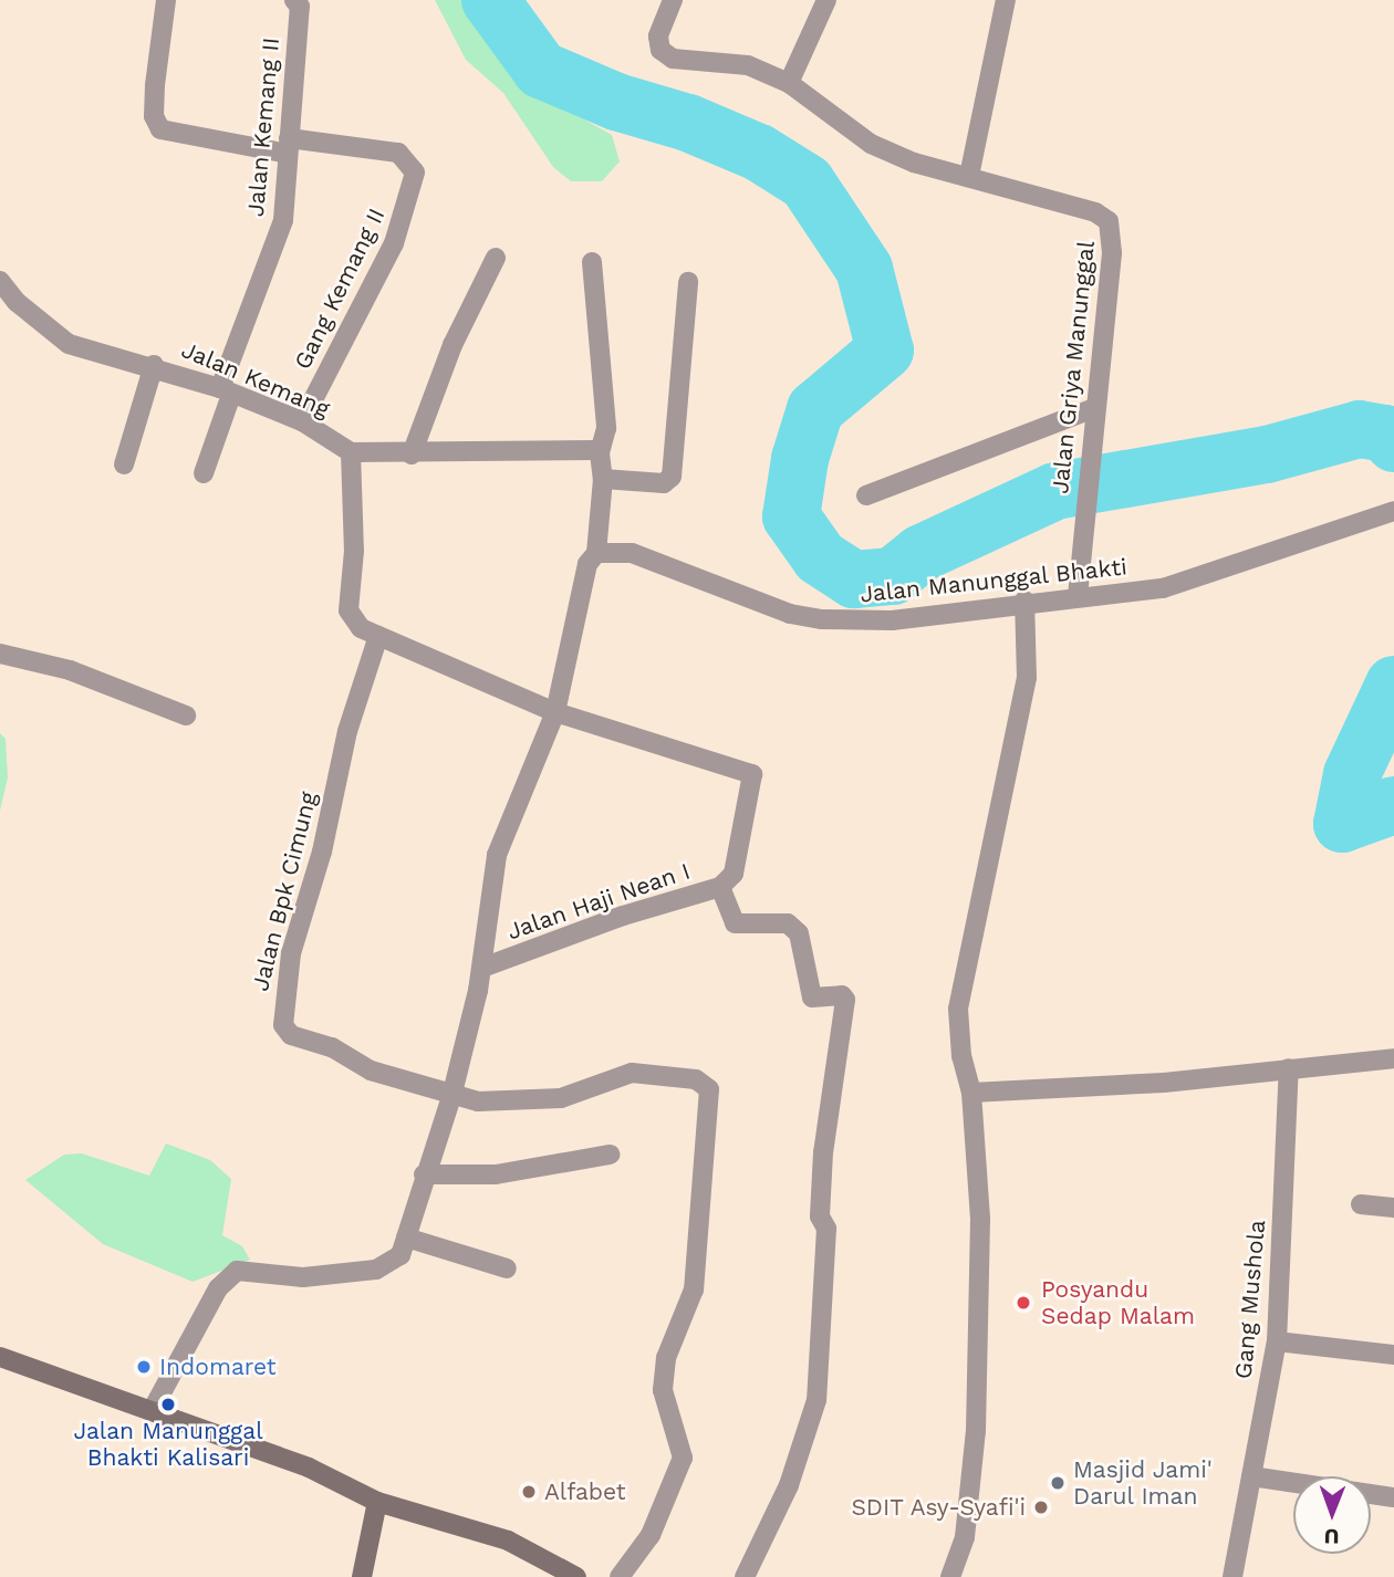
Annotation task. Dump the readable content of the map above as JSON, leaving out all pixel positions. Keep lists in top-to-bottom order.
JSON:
{
  "streets": {
    "street": [
      "Jalan Kemang II",
      "Gang Kemang II",
      "Jalan Griya Manunggal",
      "Jalan Kemang",
      "Jalan Manunggal Bhakti",
      "Jalan Bpk Cimung",
      "Jalan Haji Nean I",
      "Gang Mushola"
    ]
  },
  "crossings": [
    ["Jalan Kemang II", "Gang Kemang II"],
    ["Jalan Kemang II", "Jalan Kemang"],
    ["Gang Kemang II", "Jalan Kemang"],
    ["Jalan Griya Manunggal", "Jalan Manunggal Bhakti"]
  ],
  "places": [
    "Posyandu Sedap Malam",
    "Indomaret",
    "Jalan Manunggal Bhakti Kalisari",
    "Masjid Jami' Darul Iman",
    "Alfabet",
    "SDIT Asy-Syafi'i"
  ],
  "north": "bottom"
}
